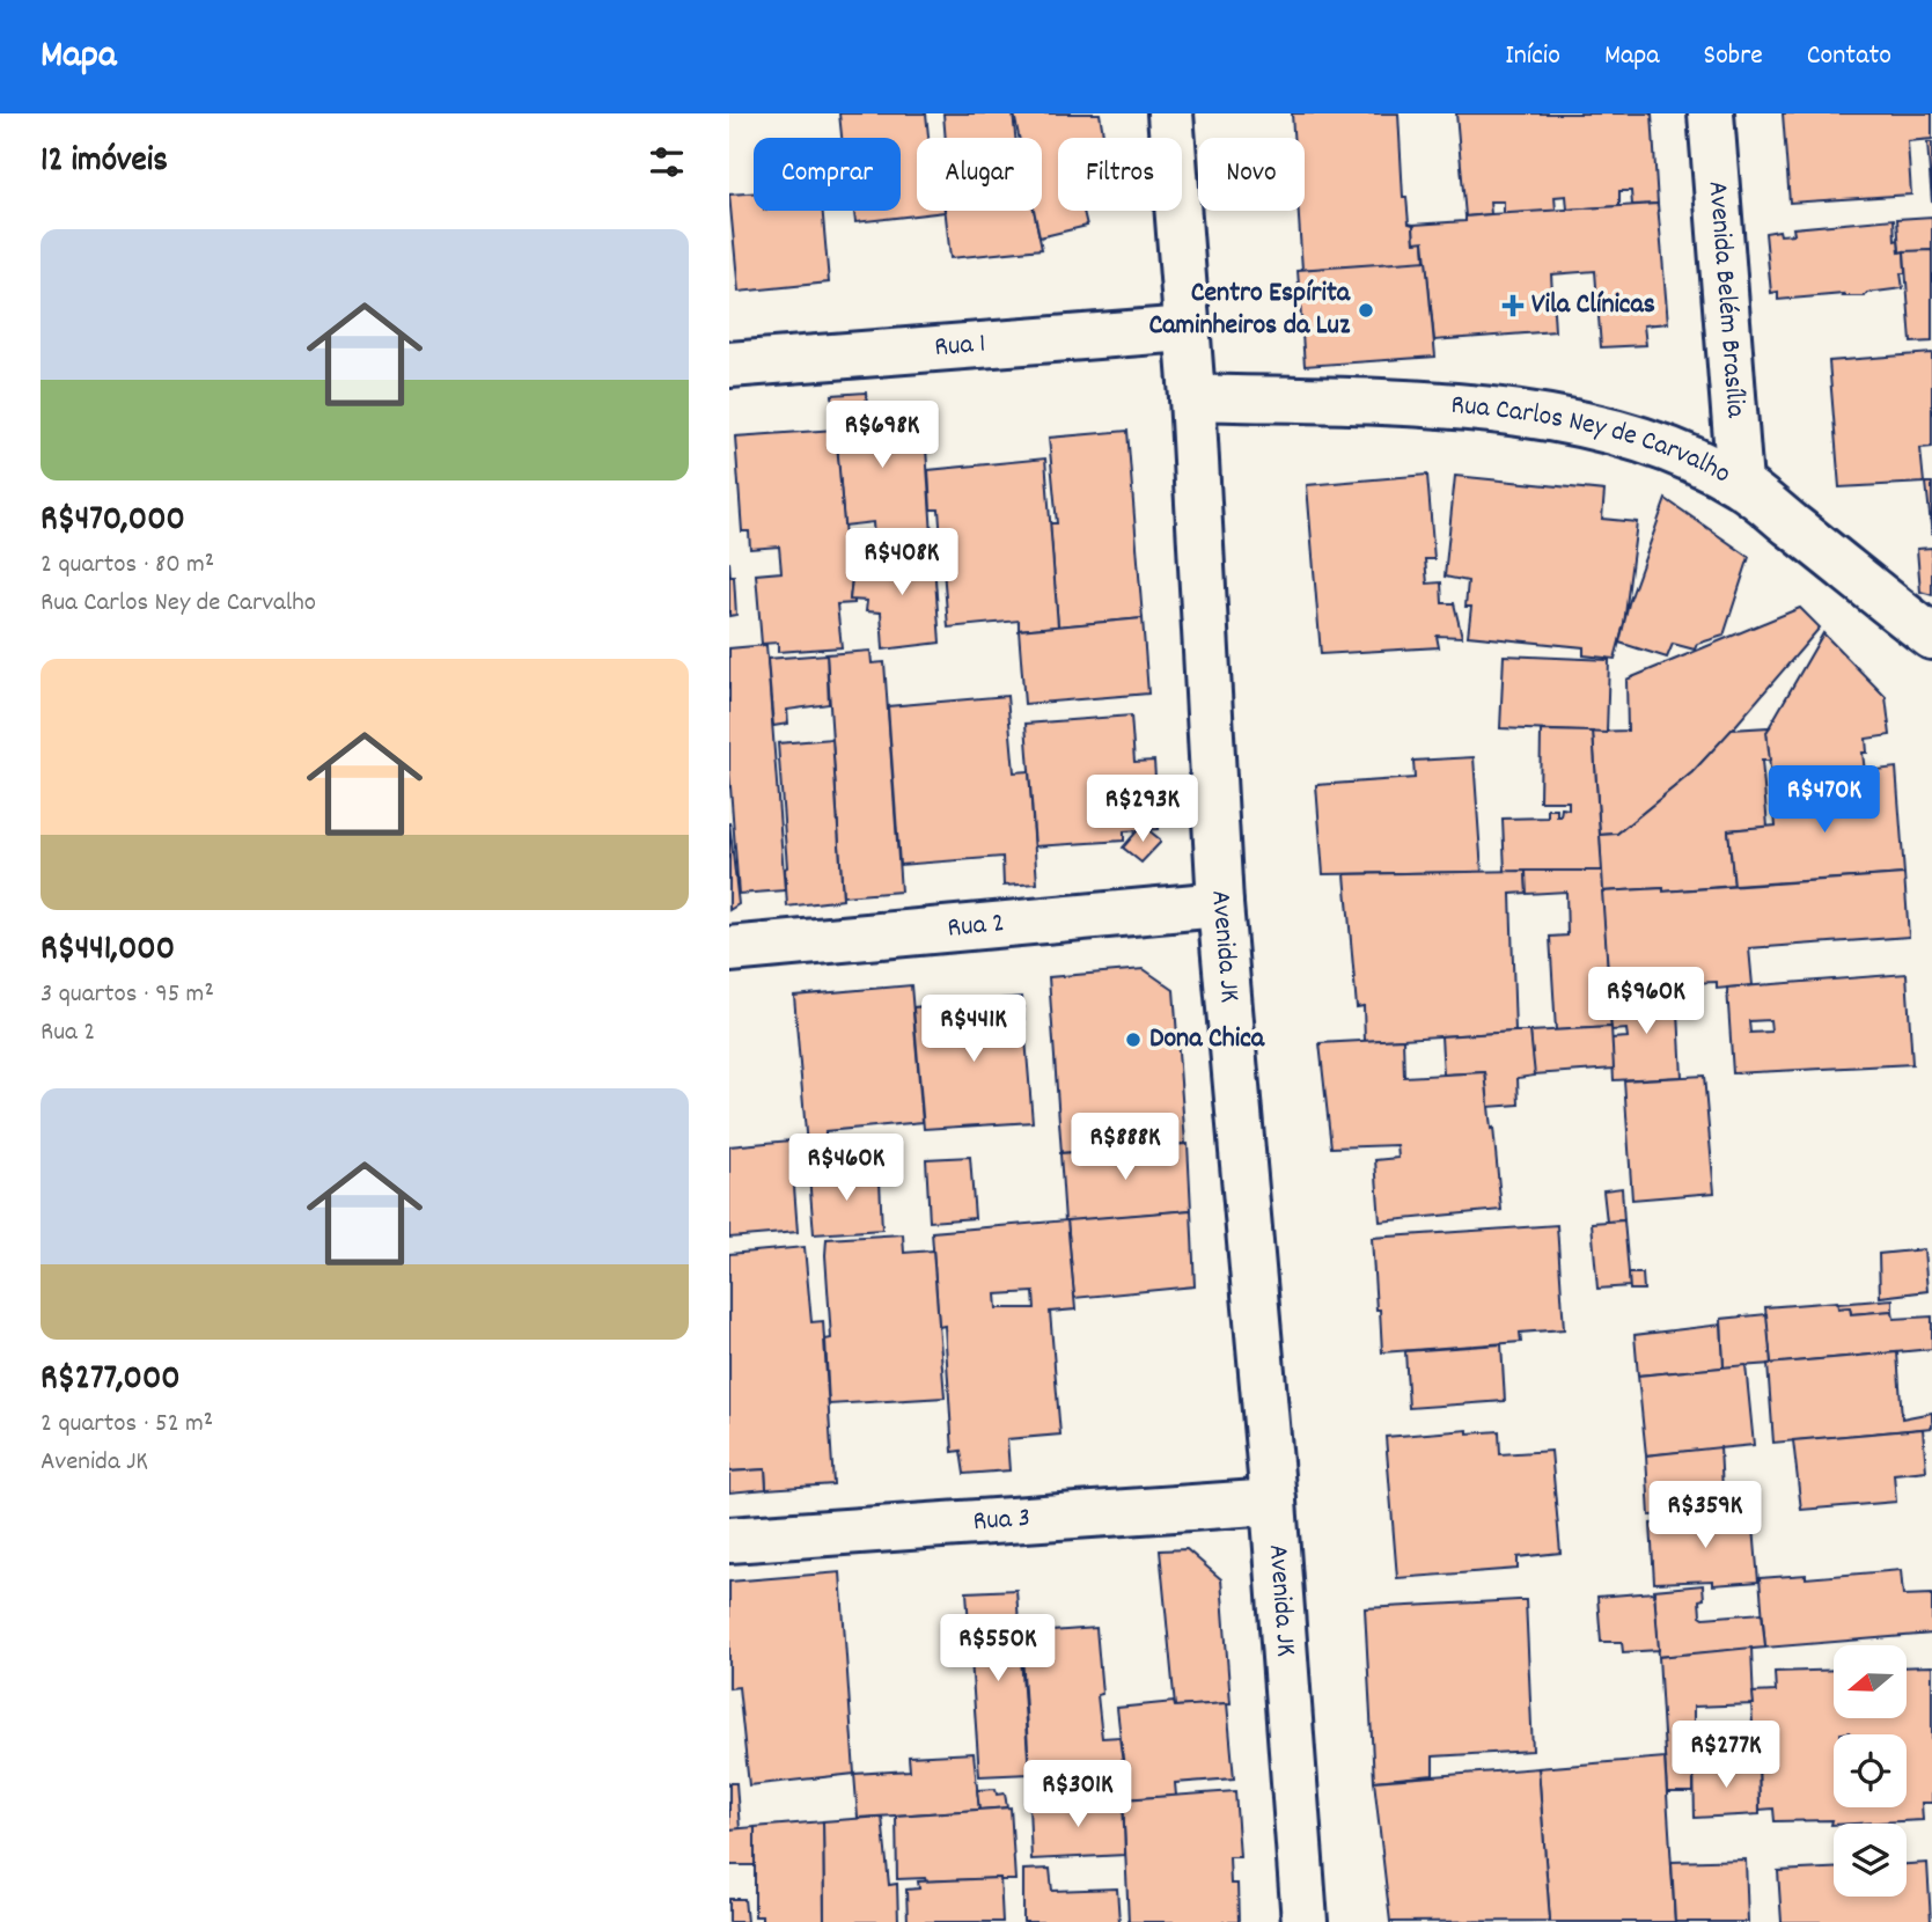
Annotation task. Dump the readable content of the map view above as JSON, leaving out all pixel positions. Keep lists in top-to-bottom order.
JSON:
{
  "streets": {
    "street": [
      "Avenida Belém Brasília",
      "Rua 1",
      "Rua Carlos Ney de Carvalho",
      "Rua 2",
      "Avenida JK",
      "Rua 3"
    ]
  },
  "crossings": [
    ["Avenida Belém Brasília", "Rua Carlos Ney de Carvalho"],
    ["Rua 1", "Avenida JK"],
    ["Rua Carlos Ney de Carvalho", "Avenida JK"],
    ["Rua 2", "Avenida JK"],
    ["Avenida JK", "Rua 3"]
  ],
  "places": {
    "health": ["Vila Clínicas"],
    "other": ["Centro Espírita Caminheiros da Luz", "Dona Chica"]
  },
  "north": "left",
  "page": {
    "header": "Mapa",
    "nav": [
      "Início",
      "Mapa",
      "Sobre",
      "Contato"
    ],
    "heading": "12 imóveis",
    "chip": [
      "Comprar",
      "Alugar",
      "Filtros",
      "Novo"
    ],
    "list": [
      {
        "name": "R$470,000",
        "note": "2 quartos · 80 m² · Rua Carlos Ney de Carvalho"
      },
      {
        "name": "R$441,000",
        "note": "3 quartos · 95 m² · Rua 2"
      },
      {
        "name": "R$277,000",
        "note": "2 quartos · 52 m² · Avenida JK"
      }
    ],
    "price": [
      "R$698K",
      "R$408K",
      "R$470K",
      "R$293K",
      "R$960K",
      "R$441K",
      "R$888K",
      "R$460K",
      "R$359K",
      "R$550K",
      "R$277K",
      "R$301K"
    ]
  }
}
